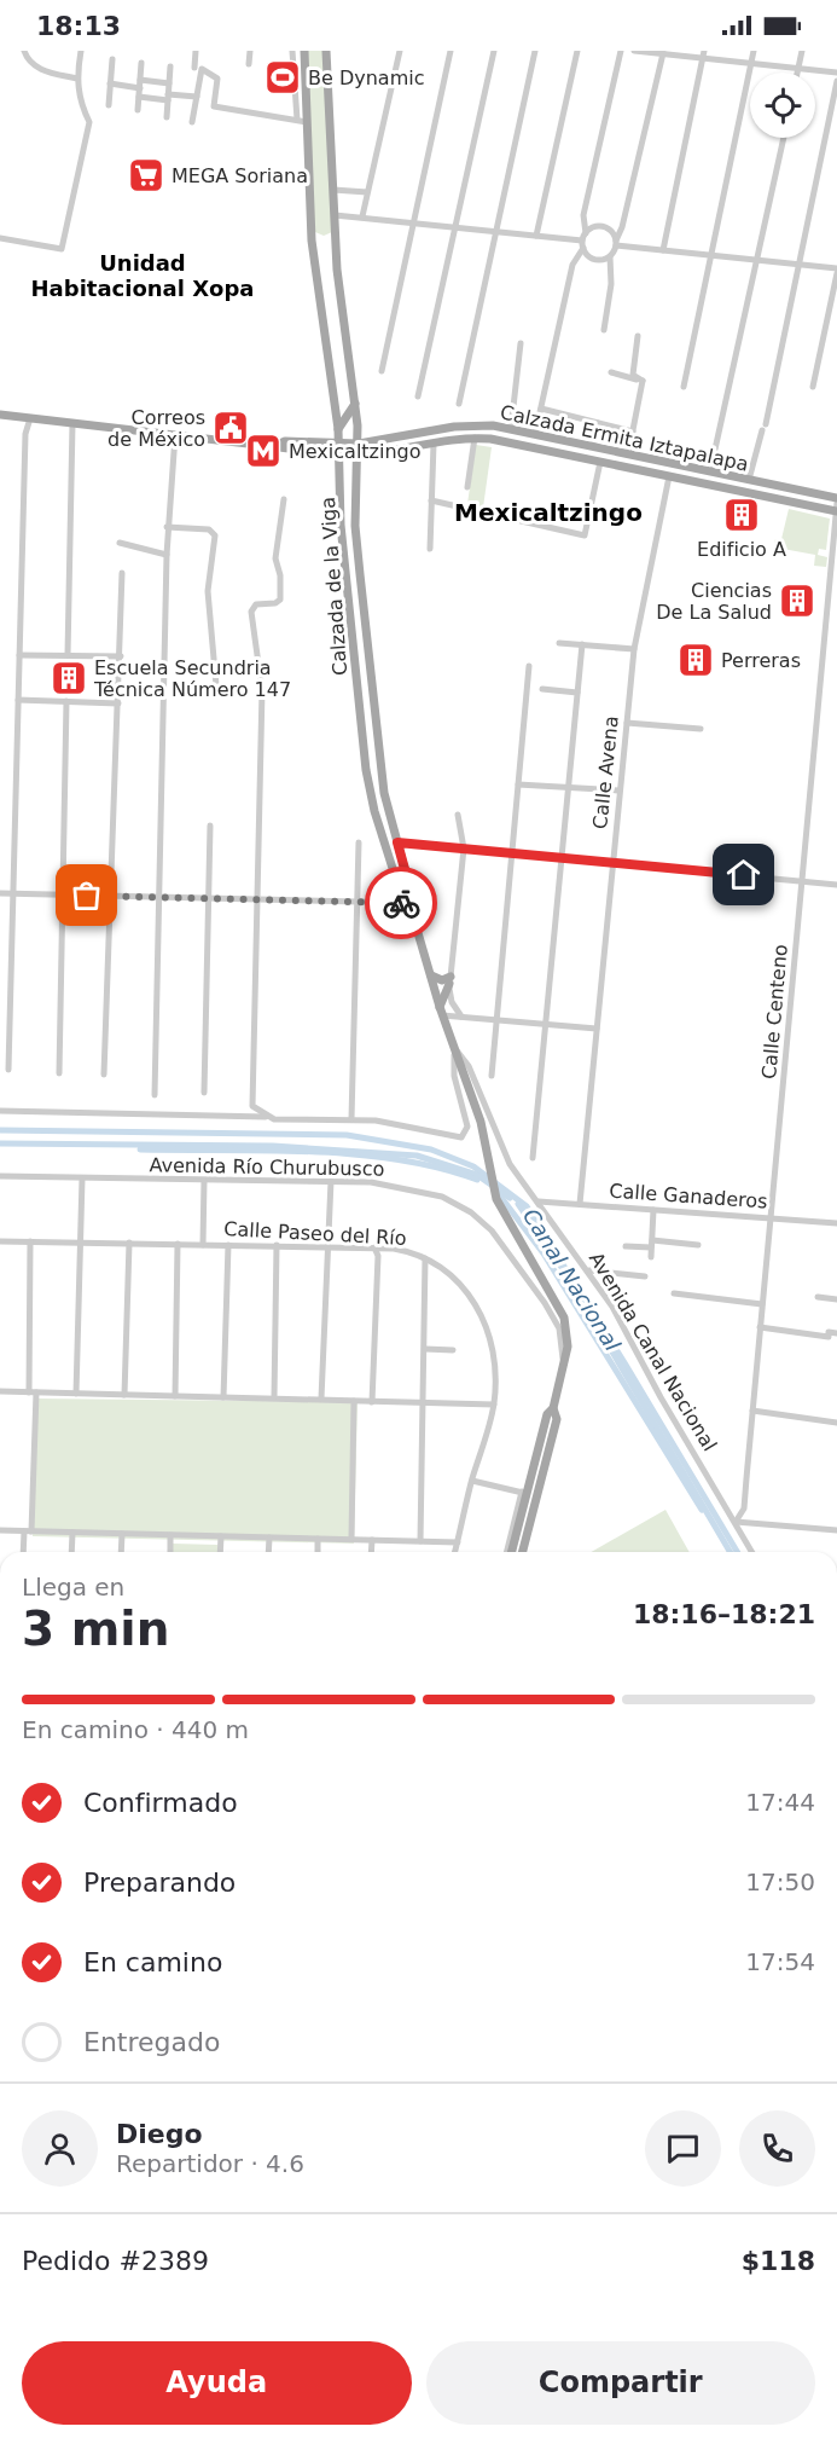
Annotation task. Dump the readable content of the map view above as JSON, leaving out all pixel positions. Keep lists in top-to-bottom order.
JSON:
{
  "streets": {
    "main road": ["Calzada Ermita Iztapalapa", "Calzada de la Viga"],
    "street": [
      "Calle Avena",
      "Calle Centeno",
      "Avenida Río Churubusco",
      "Calle Ganaderos",
      "Calle Paseo del Río",
      "Avenida Canal Nacional"
    ]
  },
  "crossings": [
    ["Calzada Ermita Iztapalapa", "Calzada de la Viga"],
    ["Calzada Ermita Iztapalapa", "Calle Avena"],
    ["Calzada Ermita Iztapalapa", "Calle Centeno"],
    ["Calzada de la Viga", "Avenida Río Churubusco"],
    ["Calzada de la Viga", "Avenida Canal Nacional"],
    ["Calle Avena", "Calle Ganaderos"],
    ["Calle Centeno", "Calle Ganaderos"],
    ["Calle Centeno", "Avenida Canal Nacional"],
    ["Calle Ganaderos", "Avenida Canal Nacional"]
  ],
  "districts": ["Unidad Habitacional Xopa", "Mexicaltzingo"],
  "water": ["Canal Nacional"],
  "places": {
    "sports": ["Be Dynamic"],
    "supermarket": ["MEGA Soriana"],
    "public building": ["Correos de México"],
    "metro station": ["Mexicaltzingo"],
    "building": [
      "Edificio A",
      "Ciencias De La Salud",
      "Perreras",
      "Escuela Secundria Técnica Número 147"
    ]
  },
  "page": {
    "status": "18:13",
    "heading": ["3 min", "Llega en", "18:16–18:21"],
    "panel": [
      "Diego",
      "Repartidor · 4.6",
      "Pedido #2389",
      "$118"
    ],
    "bar": "En camino · 440 m",
    "list": [
      ["Confirmado", "17:44"],
      ["Preparando", "17:50"],
      ["En camino", "17:54"],
      "Entregado"
    ],
    "buttons": ["Ayuda", "Compartir"]
  }
}
